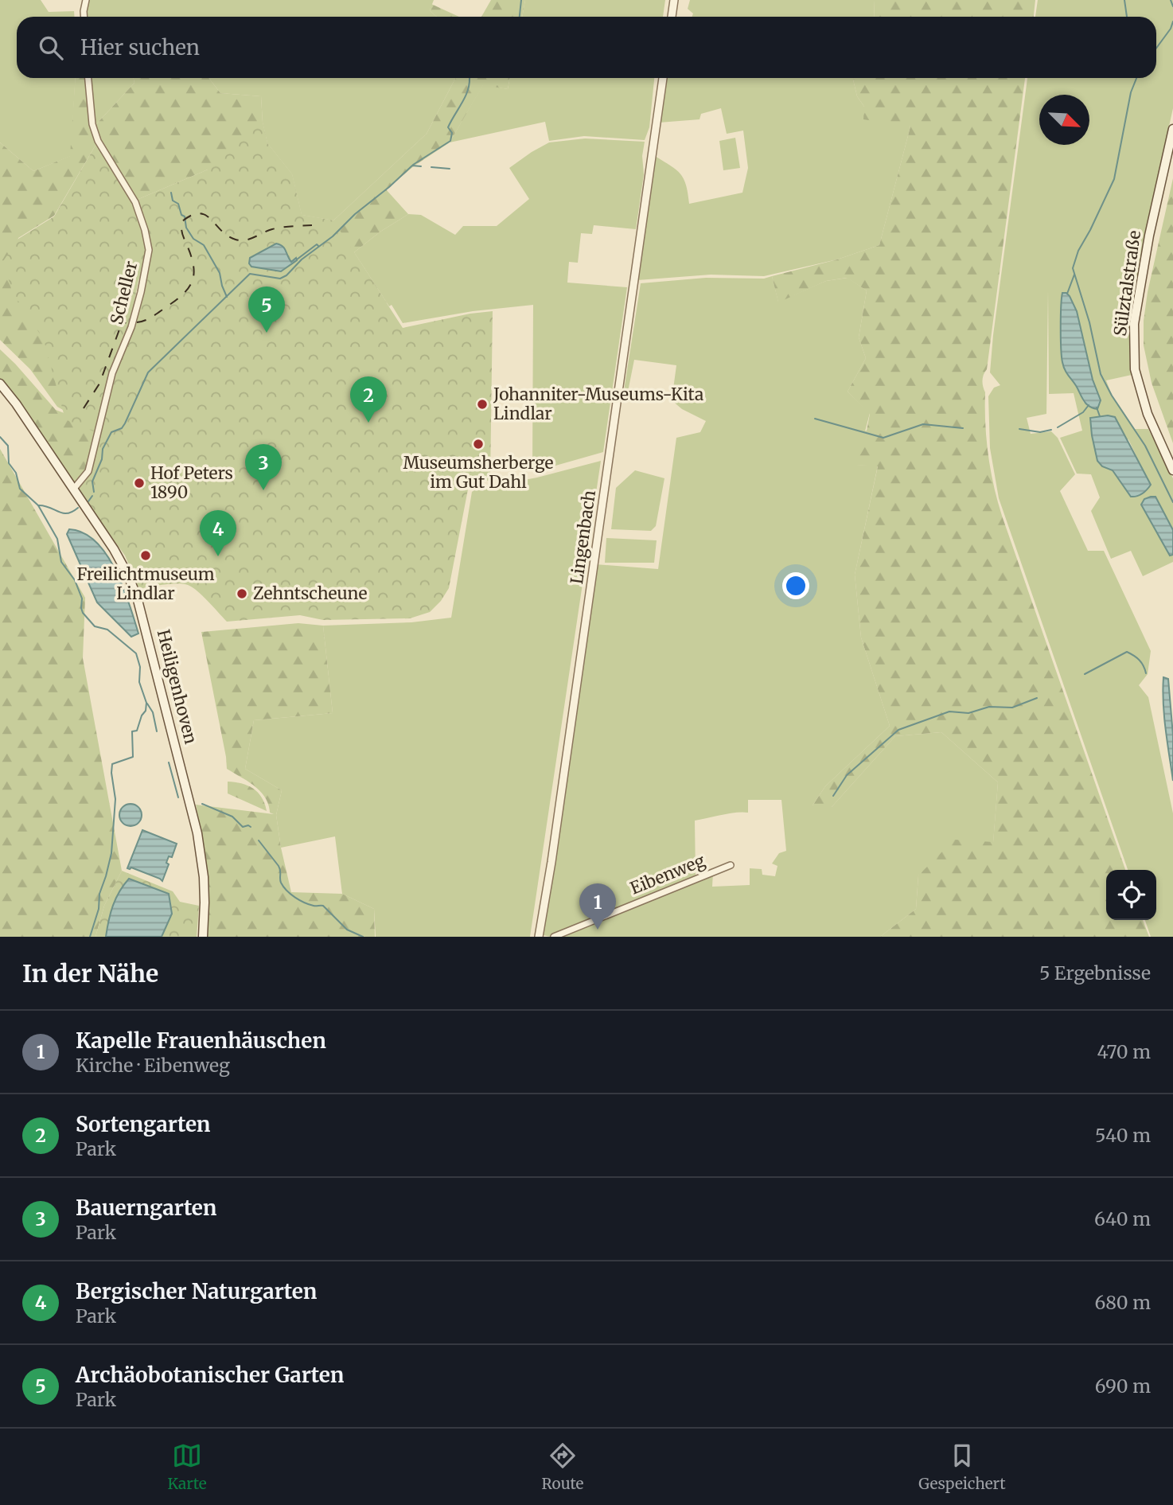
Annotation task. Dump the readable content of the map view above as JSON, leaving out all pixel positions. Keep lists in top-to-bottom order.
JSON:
{
  "streets": {
    "main road": ["Sülztalstraße", "Heiligenhoven"],
    "street": ["Scheller", "Lingenbach", "Eibenweg"]
  },
  "crossings": [
    ["Scheller", "Heiligenhoven"]
  ],
  "places": [
    "Johanniter-Museums-Kita Lindlar",
    "Museumsherberge im Gut Dahl",
    "Hof Peters 1890",
    "Freilichtmuseum Lindlar",
    "Zehntscheune"
  ],
  "north": "bottom right",
  "page": {
    "search": "Hier suchen",
    "pins": [
      "5",
      "2",
      "3",
      "4",
      "1"
    ],
    "heading": ["In der Nähe", "5 Ergebnisse"],
    "list": [
      {
        "mark": "1",
        "name": "Kapelle Frauenhäuschen",
        "note": "Kirche · Eibenweg",
        "value": "470 m"
      },
      {
        "mark": "2",
        "name": "Sortengarten",
        "note": "Park",
        "value": "540 m"
      },
      {
        "mark": "3",
        "name": "Bauerngarten",
        "note": "Park",
        "value": "640 m"
      },
      {
        "mark": "4",
        "name": "Bergischer Naturgarten",
        "note": "Park",
        "value": "680 m"
      },
      {
        "mark": "5",
        "name": "Archäobotanischer Garten",
        "note": "Park",
        "value": "690 m"
      }
    ],
    "nav": ["Karte", "Route", "Gespeichert"]
  }
}
